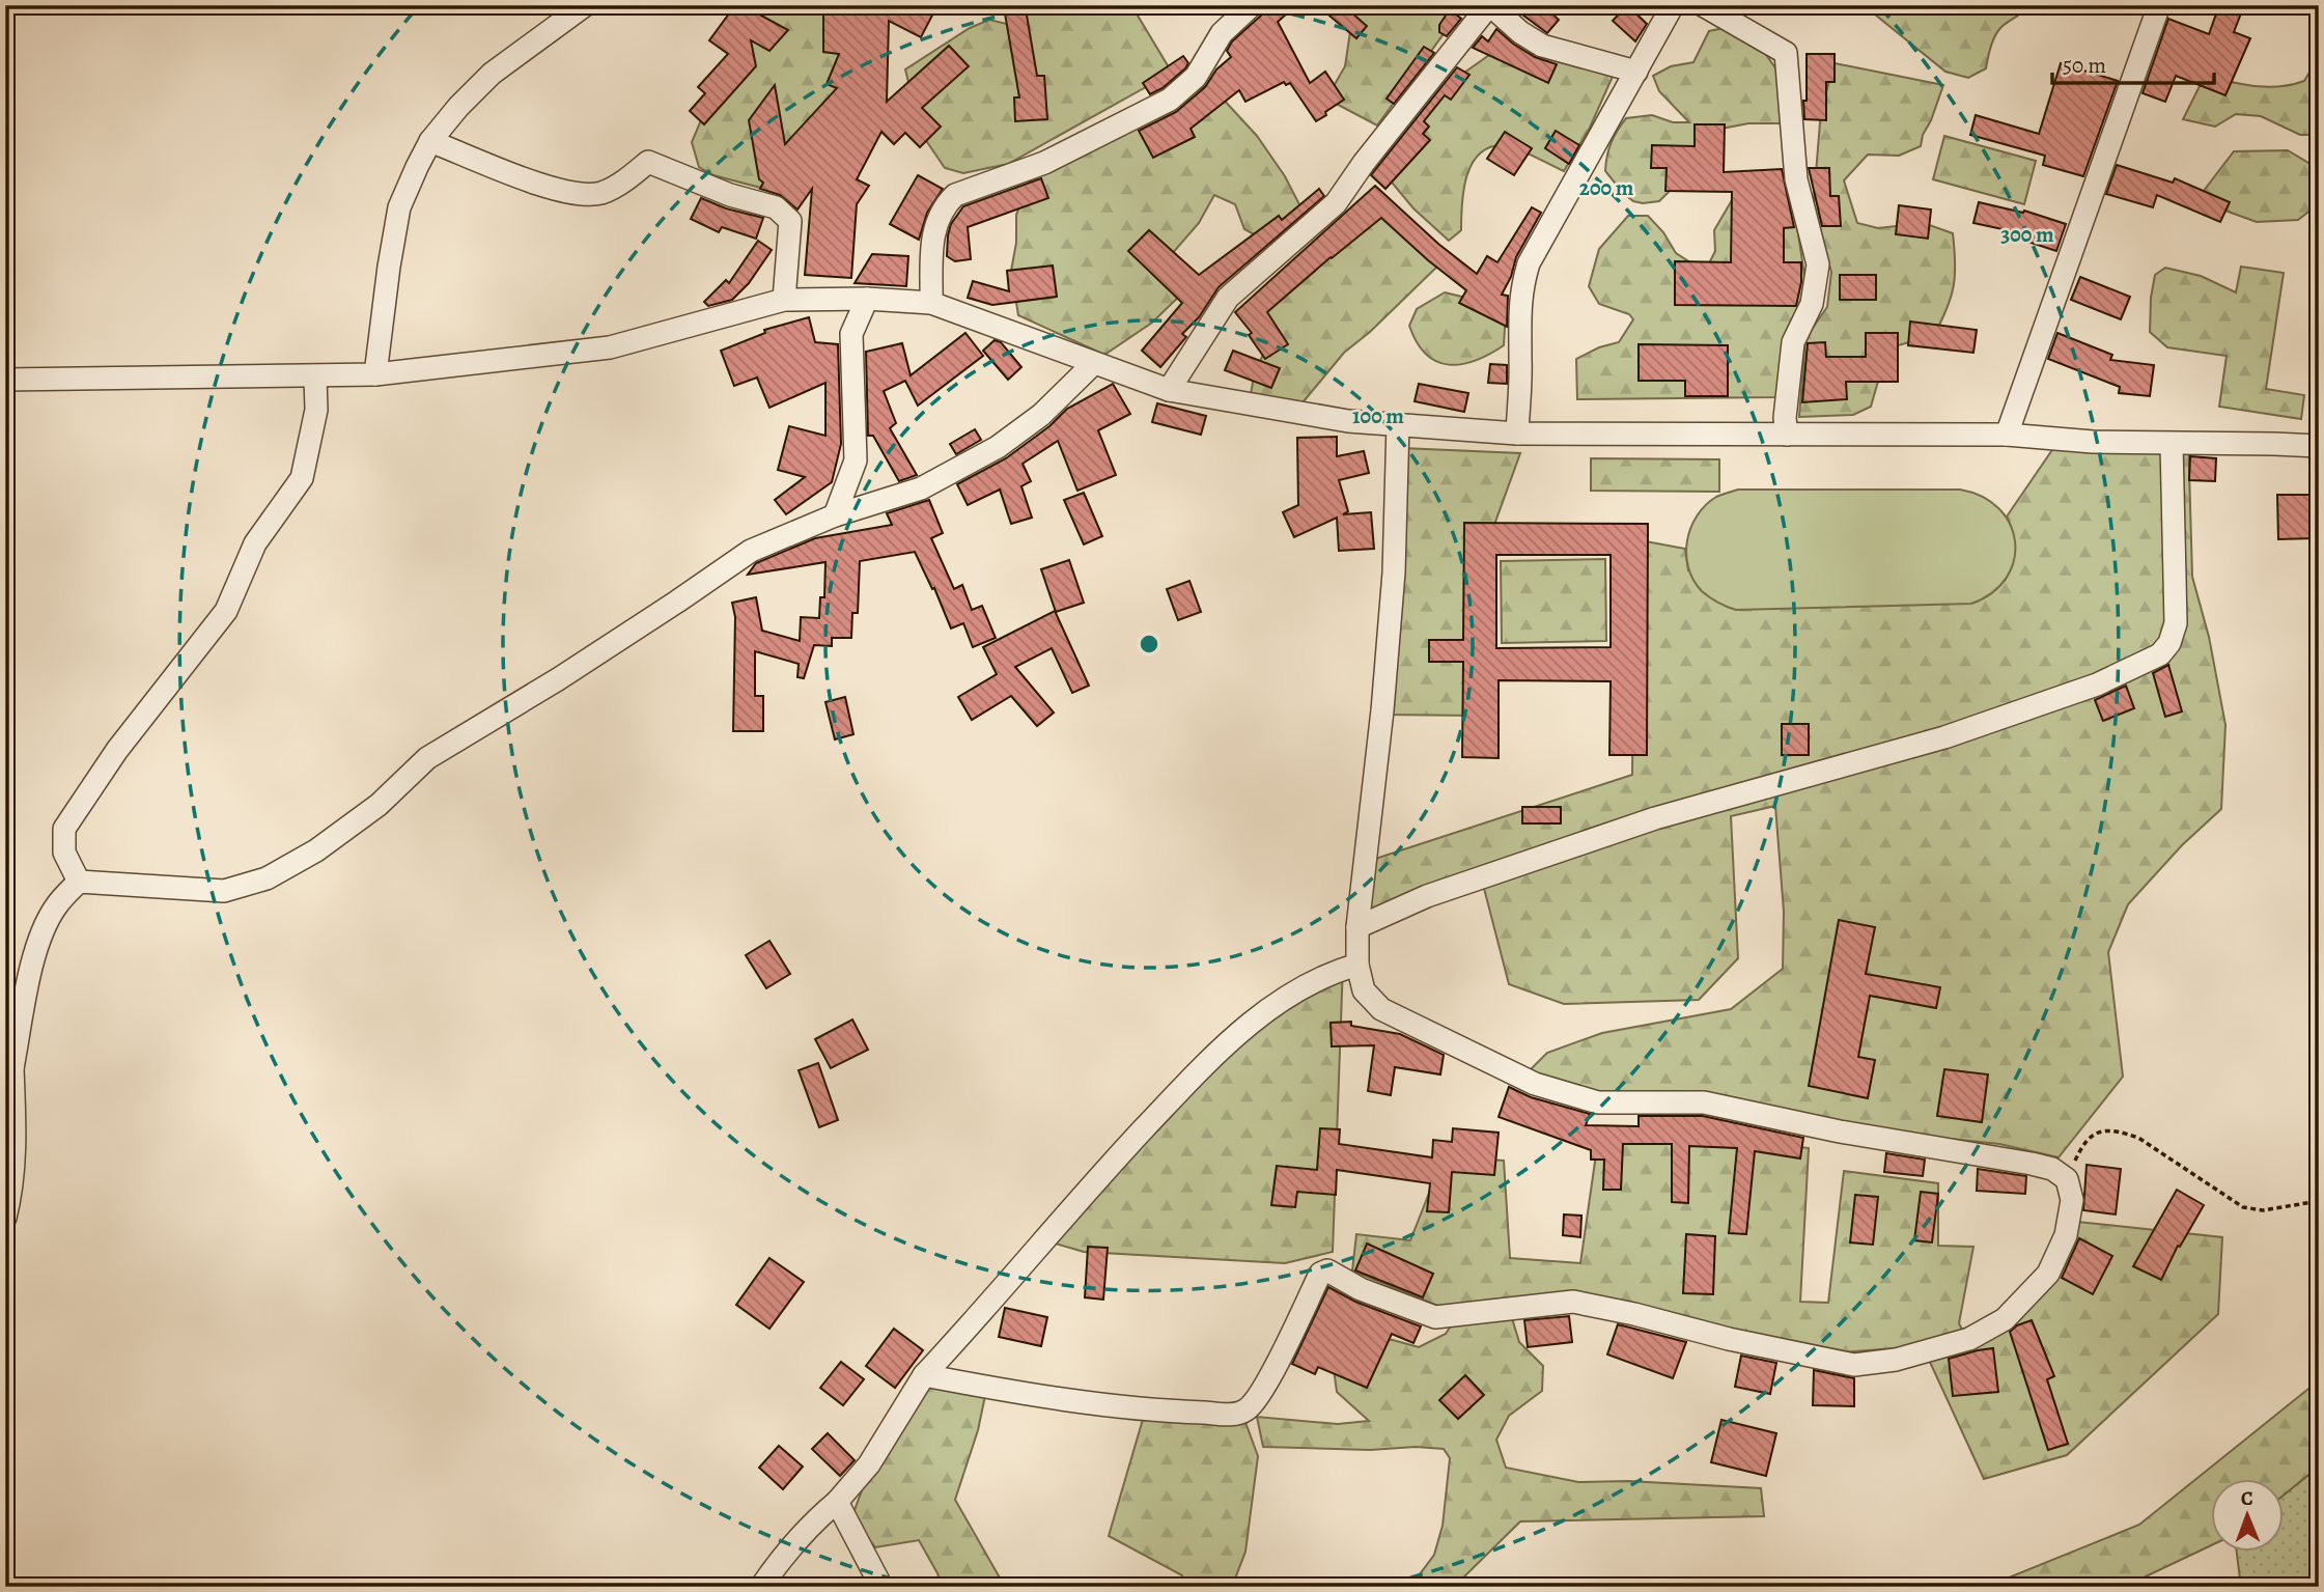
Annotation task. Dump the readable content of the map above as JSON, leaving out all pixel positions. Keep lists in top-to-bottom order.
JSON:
{
  "scale_bar": "50 m",
  "north": "top",
  "rings": ["200 m", "300 m", "100 m"]
}
